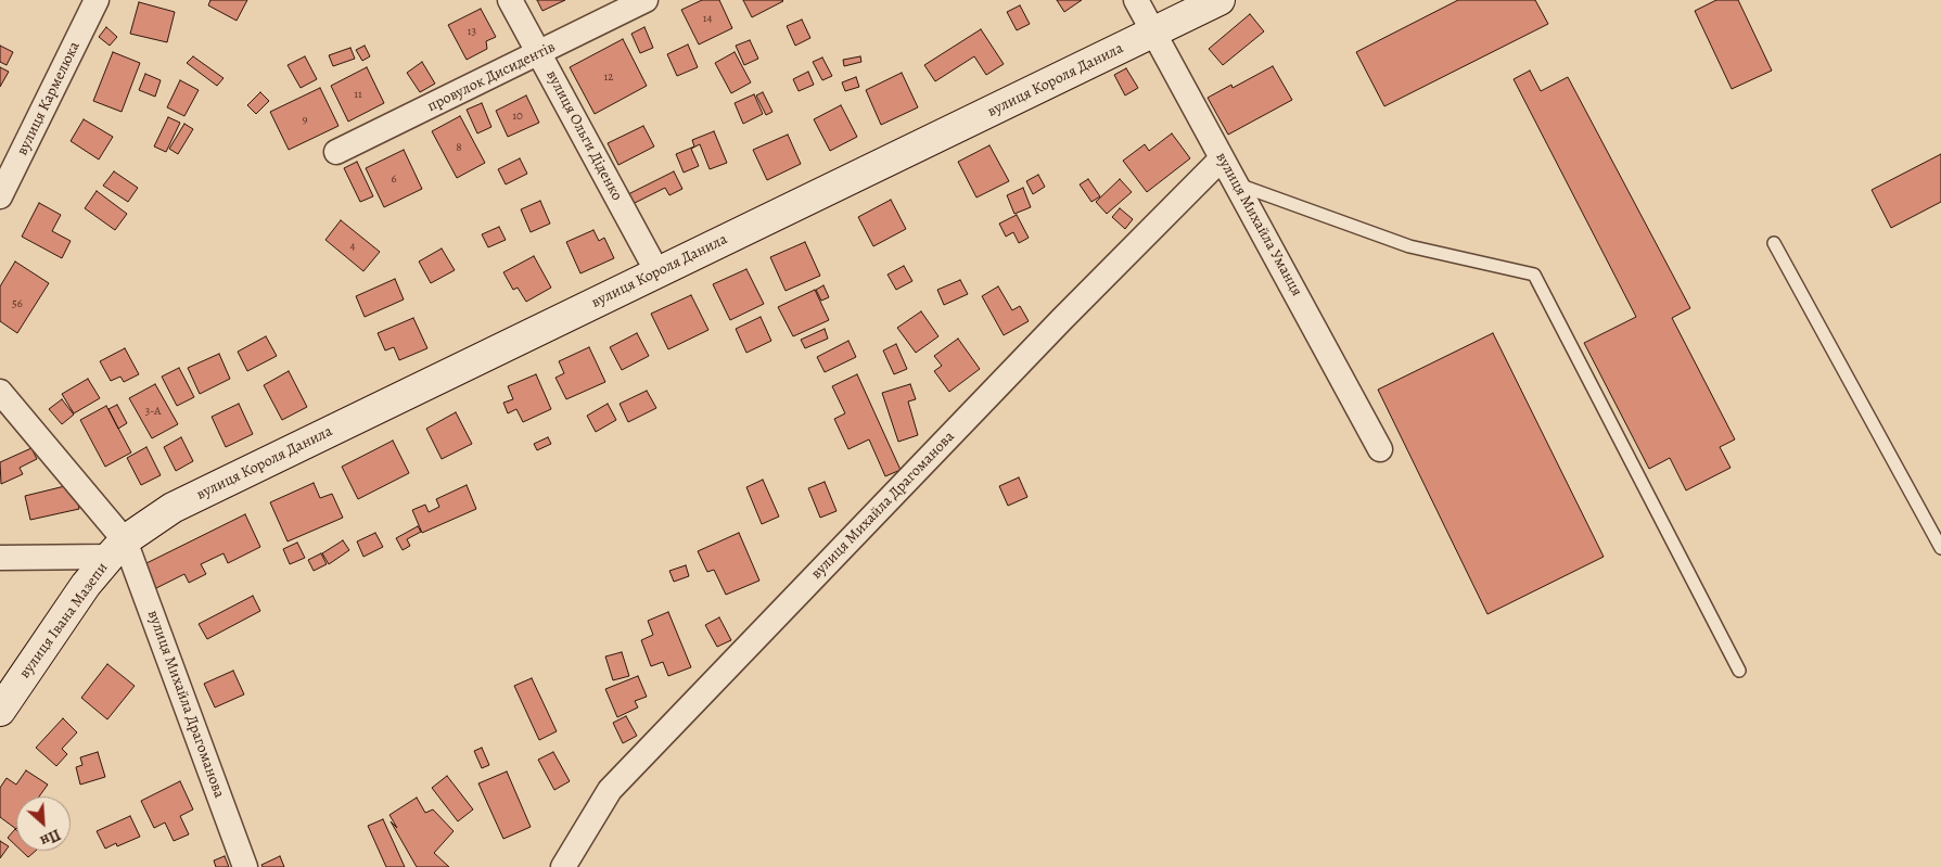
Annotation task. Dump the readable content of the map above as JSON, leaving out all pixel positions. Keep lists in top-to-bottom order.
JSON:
{
  "streets": {
    "main road": ["вулиця Короля Данила", "вулиця Івана Мазепи"],
    "street": [
      "провулок Дисидентів",
      "вулиця Кармелюка",
      "вулиця Ольги Діденко",
      "вулиця Михайла Уманця",
      "вулиця Михайла Драгоманова"
    ]
  },
  "crossings": [
    ["провулок Дисидентів", "вулиця Ольги Діденко"],
    ["вулиця Короля Данила", "вулиця Ольги Діденко"],
    ["вулиця Короля Данила", "вулиця Михайла Уманця"],
    ["вулиця Короля Данила", "вулиця Михайла Драгоманова"],
    ["вулиця Короля Данила", "вулиця Івана Мазепи"],
    ["вулиця Михайла Уманця", "вулиця Михайла Драгоманова"],
    ["вулиця Михайла Драгоманова", "вулиця Івана Мазепи"]
  ],
  "house_numbers": [
    "14",
    "13",
    "12",
    "11",
    "10",
    "9",
    "8",
    "6",
    "4",
    "56",
    "3-А"
  ],
  "north": "bottom right"
}
